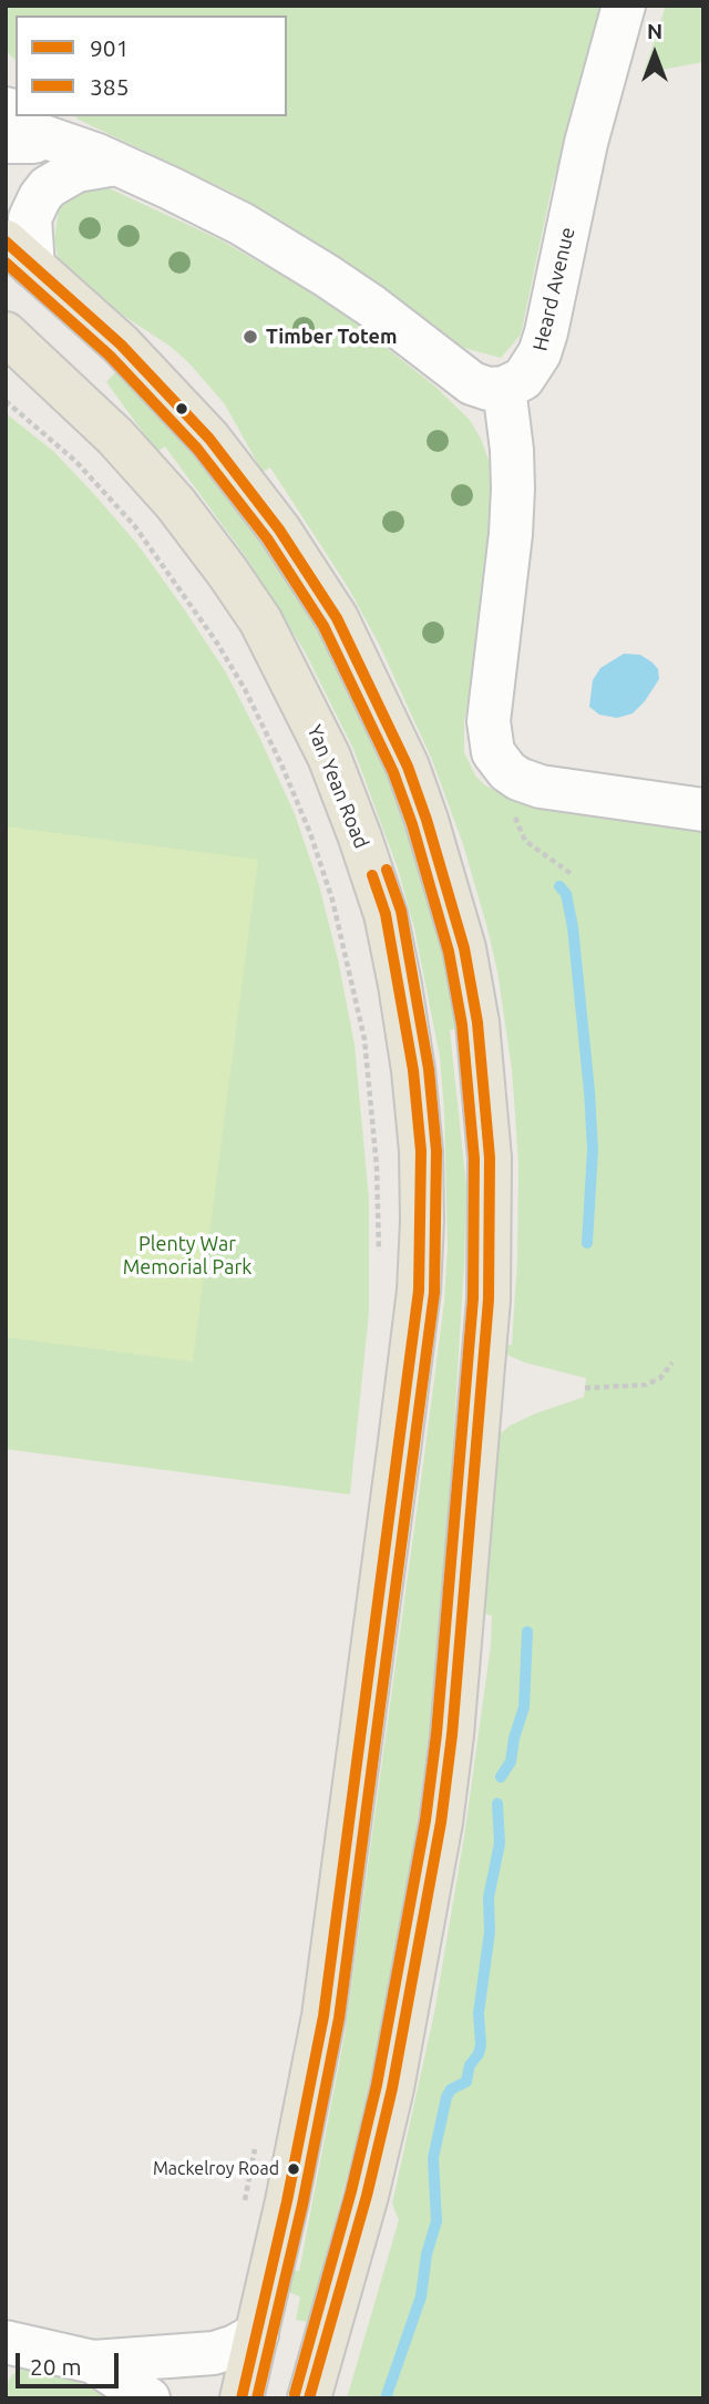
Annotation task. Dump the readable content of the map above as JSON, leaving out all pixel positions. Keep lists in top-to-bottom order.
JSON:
{
  "streets": {
    "main road": ["Yan Yean Road"],
    "street": ["Heard Avenue"]
  },
  "parks": ["Plenty War Memorial Park"],
  "places": ["Timber Totem", "Mackelroy Road"],
  "lines": ["transit line 901", "transit line 385"],
  "legend": ["901", "385"],
  "scale_bar": "20 m",
  "north": "top"
}
